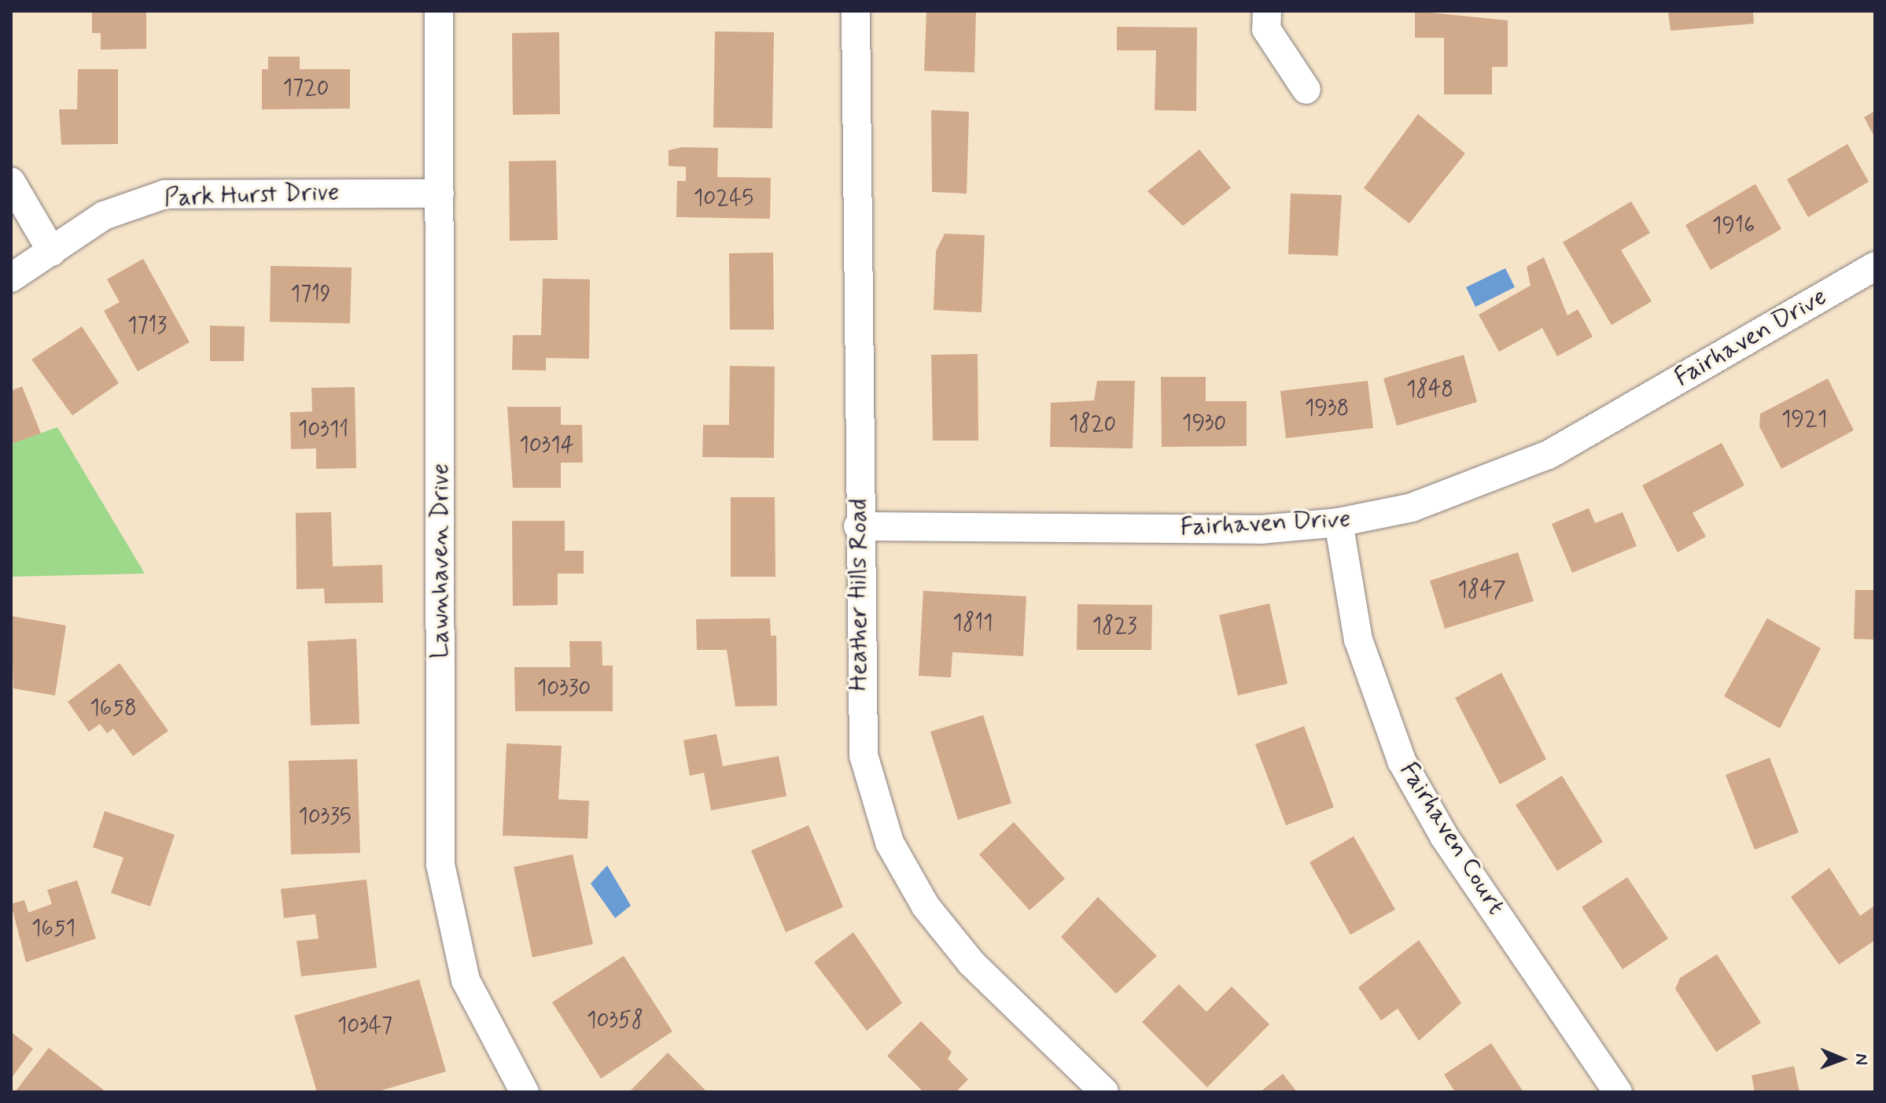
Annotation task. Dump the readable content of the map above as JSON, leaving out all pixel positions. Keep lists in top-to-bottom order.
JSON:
{
  "streets": {
    "street": [
      "Park Hurst Drive",
      "Fairhaven Drive",
      "Lawnhaven Drive",
      "Heather Hills Road",
      "Fairhaven Court"
    ]
  },
  "crossings": [
    ["Park Hurst Drive", "Lawnhaven Drive"],
    ["Fairhaven Drive", "Heather Hills Road"],
    ["Fairhaven Drive", "Fairhaven Court"]
  ],
  "house_numbers": [
    "1720",
    "10245",
    "1916",
    "1719",
    "1713",
    "1848",
    "1938",
    "1921",
    "1930",
    "1820",
    "10311",
    "10314",
    "1847",
    "1811",
    "1823",
    "10330",
    "1658",
    "10335",
    "1651",
    "10358",
    "10347"
  ],
  "north": "right"
}
